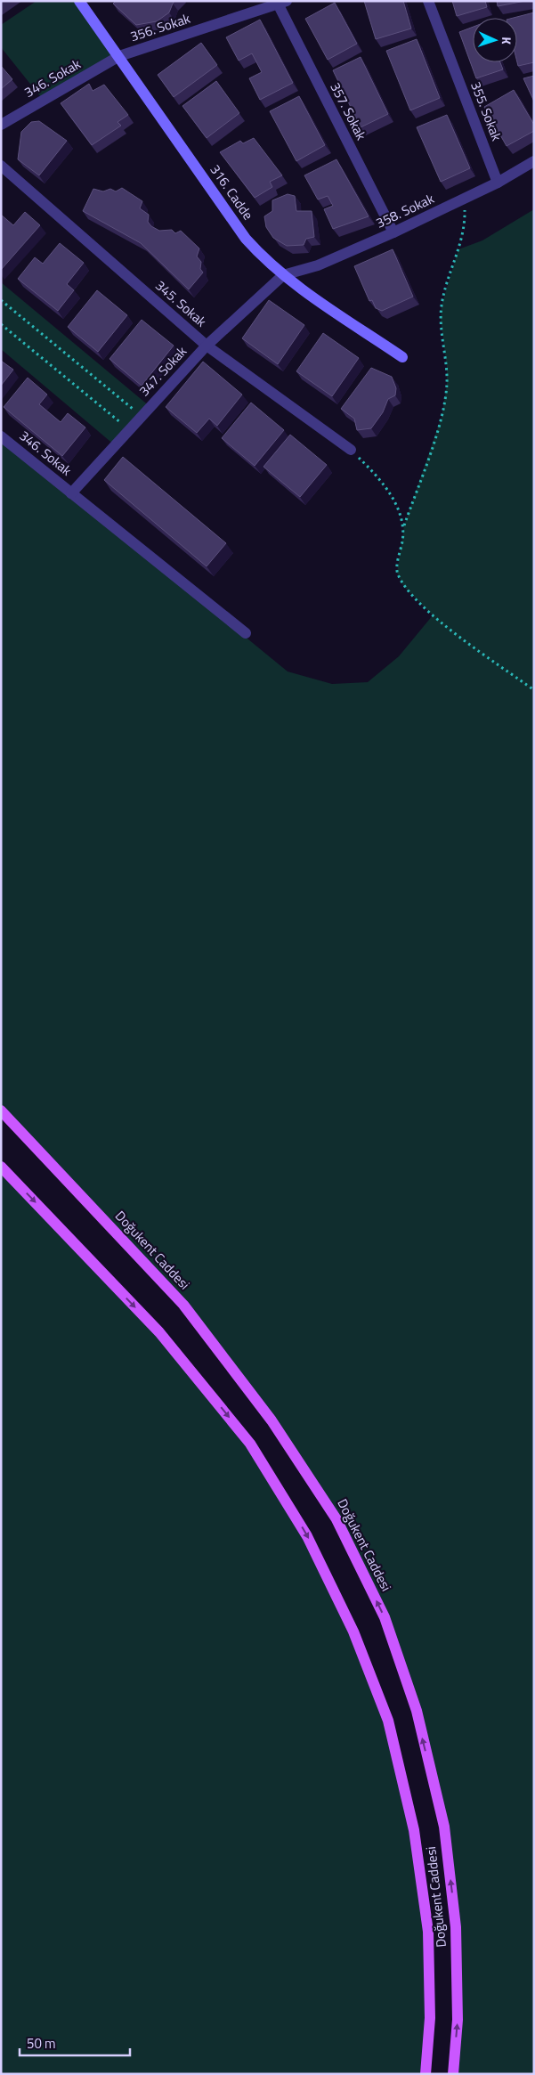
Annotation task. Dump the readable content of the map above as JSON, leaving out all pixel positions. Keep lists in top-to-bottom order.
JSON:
{
  "streets": {
    "main road": ["Doğukent Caddesi"],
    "street": [
      "356. Sokak",
      "346. Sokak",
      "357. Sokak",
      "355. Sokak",
      "316. Cadde",
      "358. Sokak",
      "345. Sokak",
      "347. Sokak"
    ]
  },
  "crossings": [
    ["356. Sokak", "346. Sokak"],
    ["356. Sokak", "357. Sokak"],
    ["356. Sokak", "316. Cadde"],
    ["346. Sokak", "316. Cadde"],
    ["346. Sokak", "347. Sokak"],
    ["357. Sokak", "358. Sokak"],
    ["355. Sokak", "358. Sokak"],
    ["316. Cadde", "358. Sokak"],
    ["316. Cadde", "347. Sokak"],
    ["358. Sokak", "347. Sokak"],
    ["345. Sokak", "347. Sokak"]
  ],
  "scale_bar": "50 m",
  "north": "right"
}
